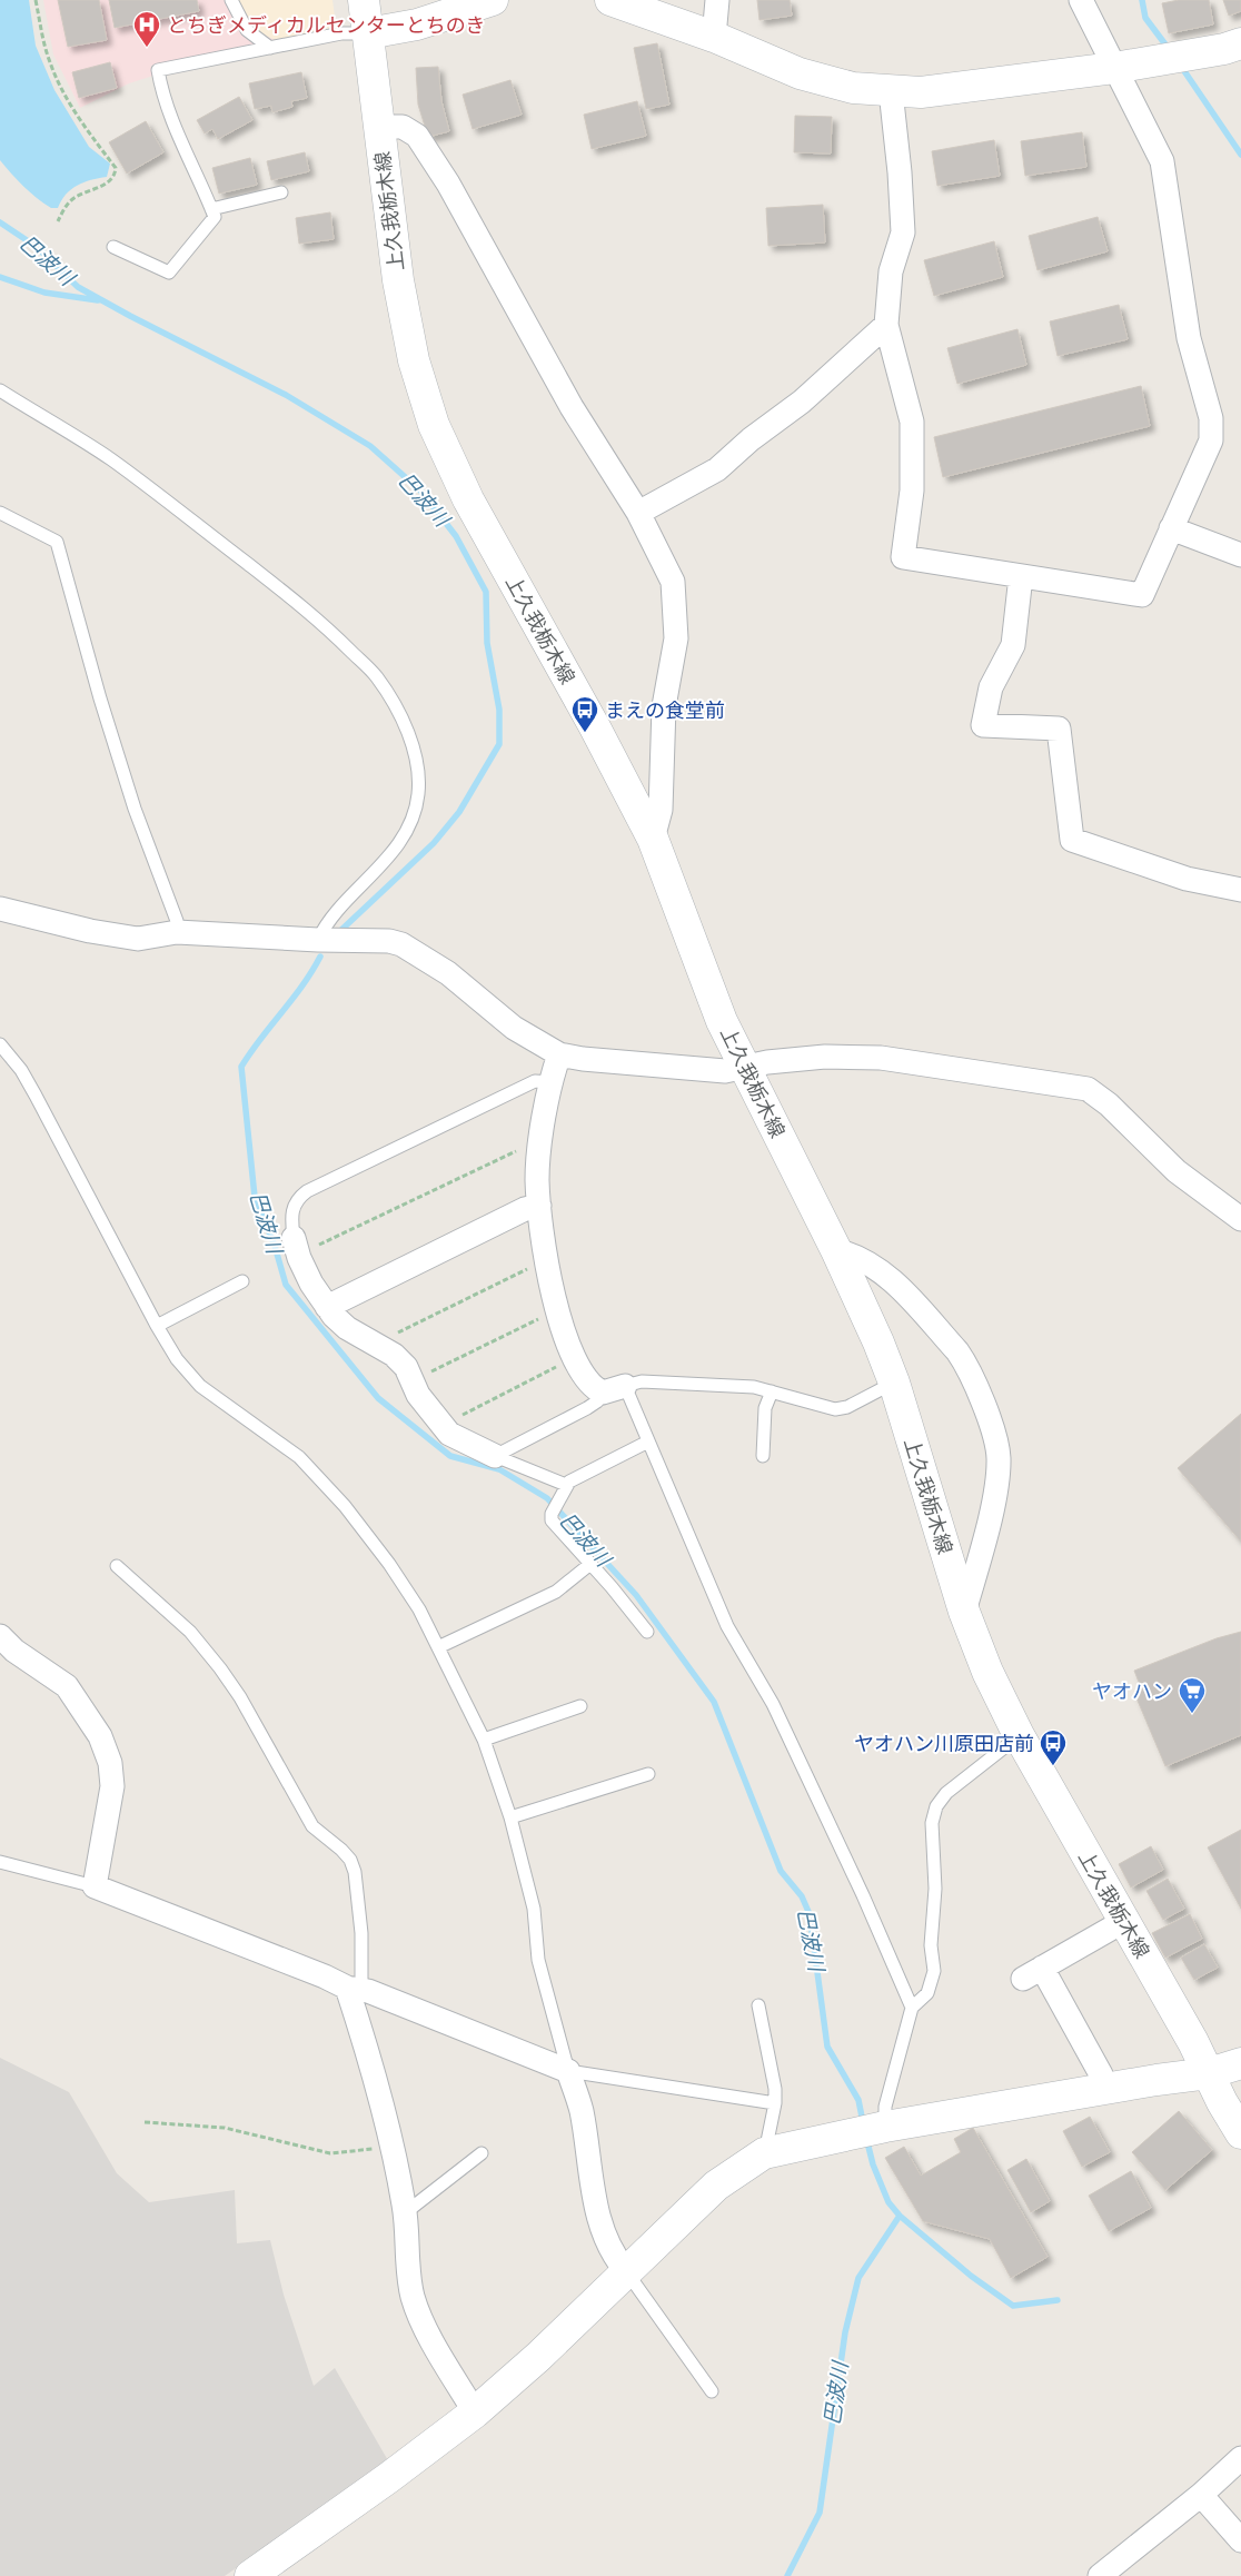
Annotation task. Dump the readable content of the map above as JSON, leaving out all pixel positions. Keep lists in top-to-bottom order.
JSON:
{
  "streets": {
    "main road": ["上久我栃木線"]
  },
  "water": ["巴波川"],
  "places": {
    "hospital": ["とちぎメディカルセンターとちのき"],
    "bus stop": ["まえの食堂前", "ヤオハン川原田店前"],
    "supermarket": ["ヤオハン"]
  }
}
